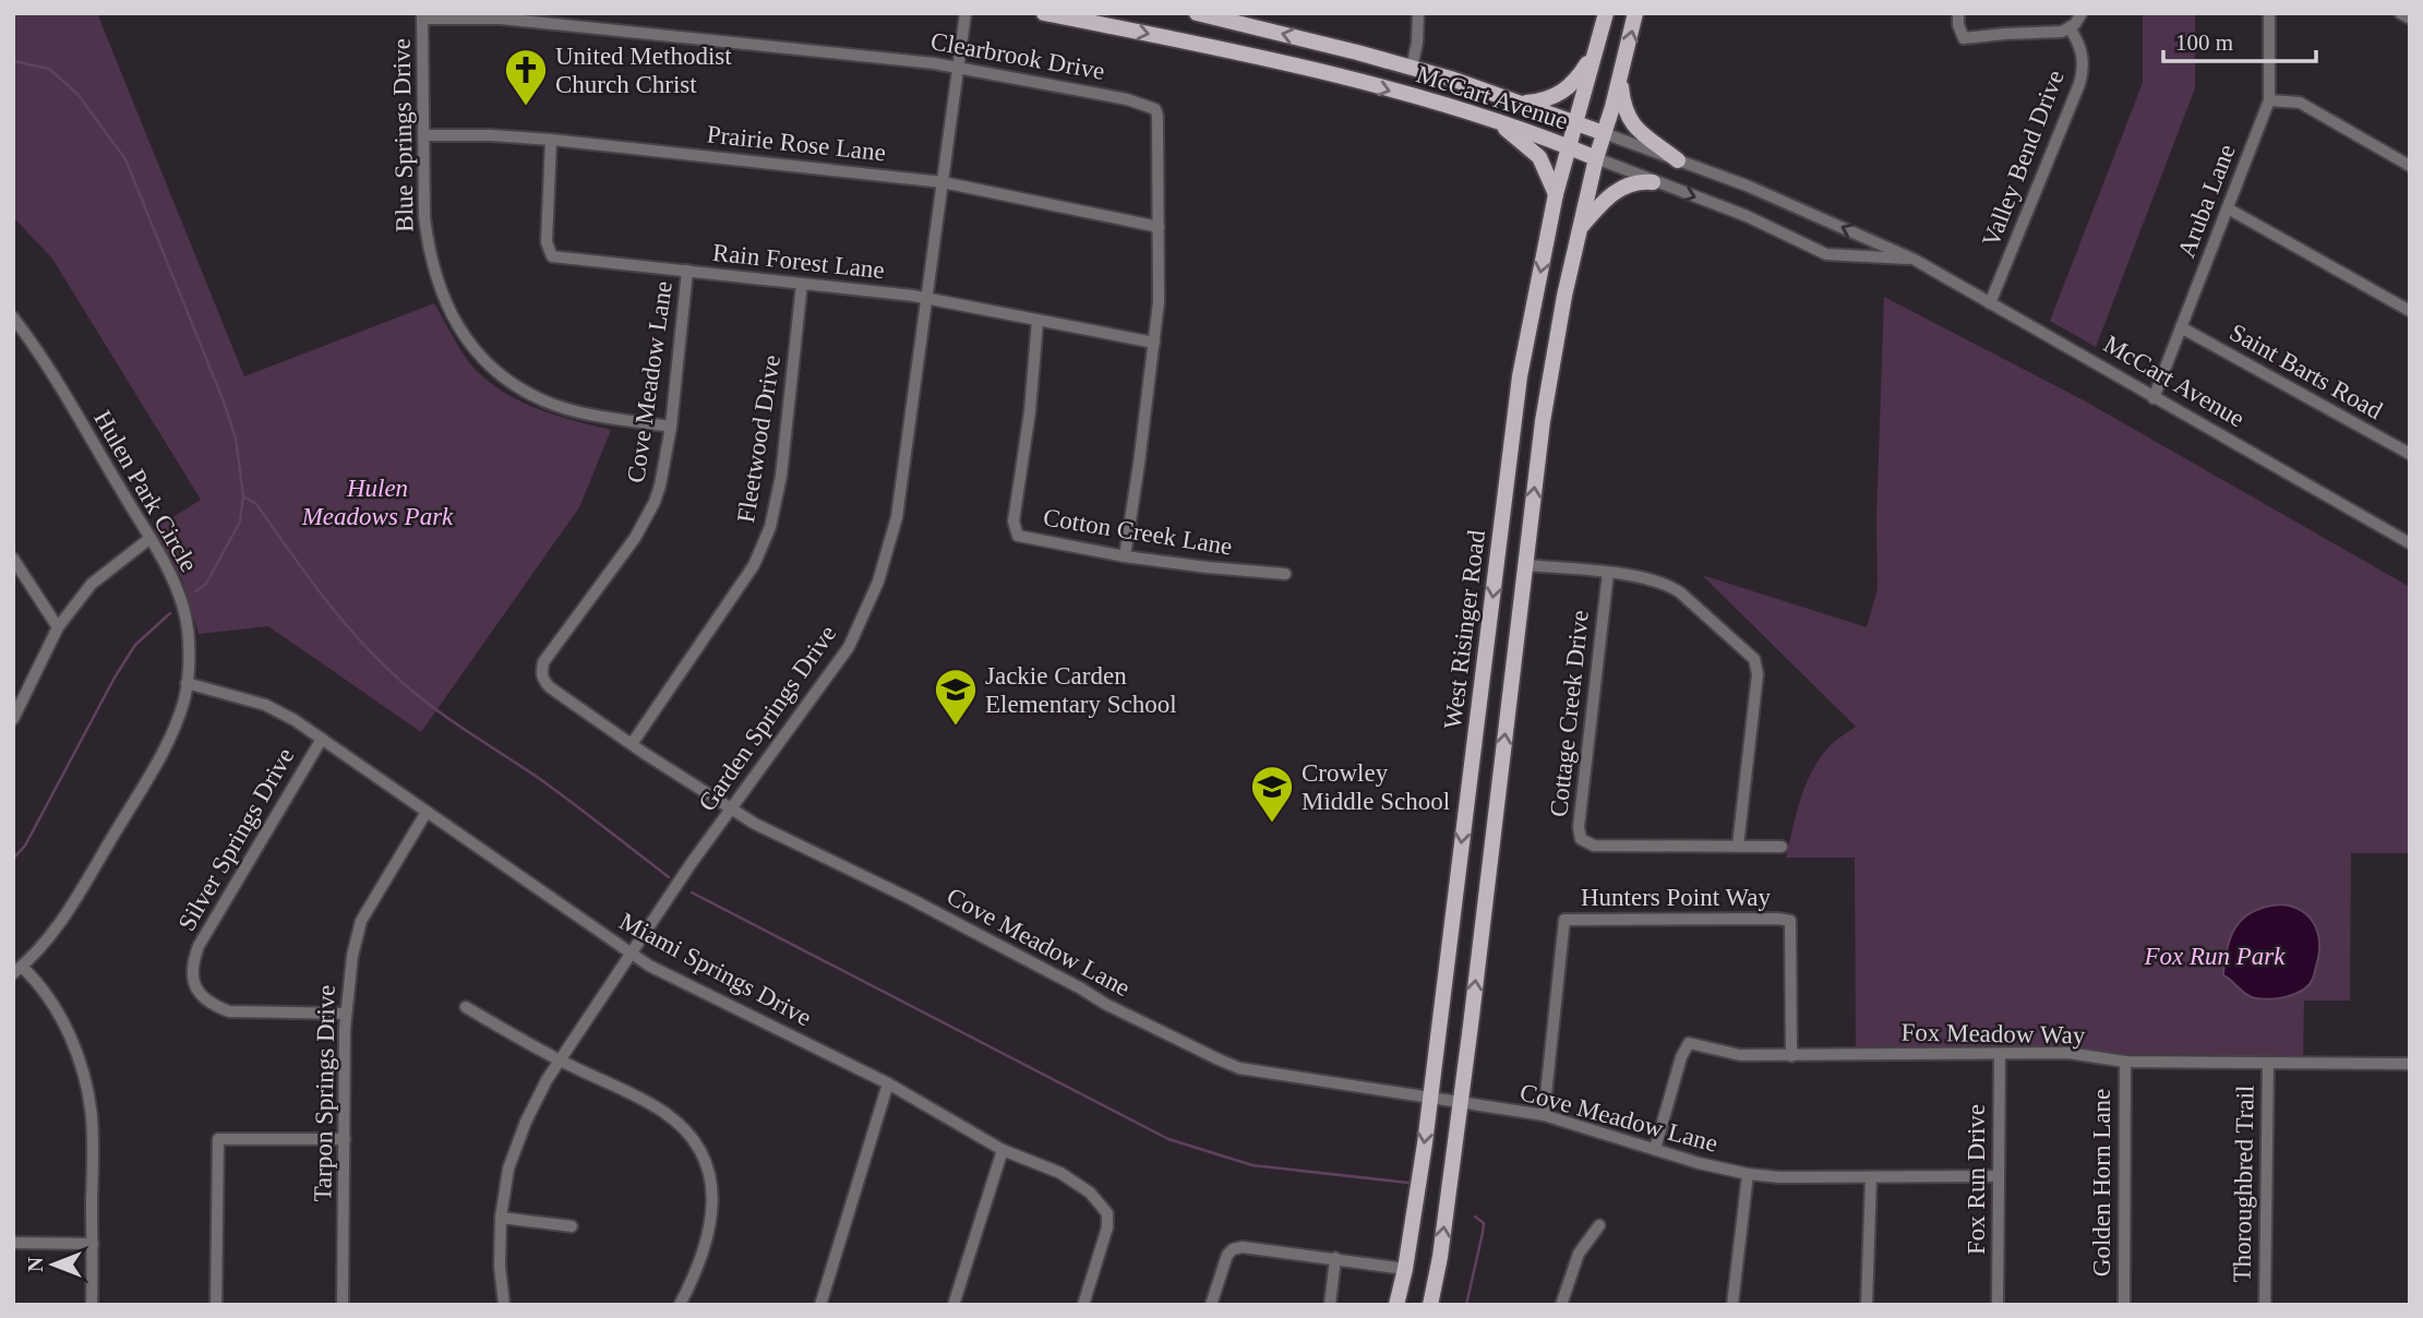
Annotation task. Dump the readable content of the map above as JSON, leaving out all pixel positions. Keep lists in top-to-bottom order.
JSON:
{
  "streets": {
    "main road": ["McCart Avenue", "West Risinger Road"],
    "street": [
      "Clearbrook Drive",
      "Blue Springs Drive",
      "Prairie Rose Lane",
      "Valley Bend Drive",
      "Aruba Lane",
      "Rain Forest Lane",
      "Saint Barts Road",
      "Cove Meadow Lane",
      "Fleetwood Drive",
      "Hulen Park Circle",
      "Cotton Creek Lane",
      "Cottage Creek Drive",
      "Garden Springs Drive",
      "Silver Springs Drive",
      "Hunters Point Way",
      "Miami Springs Drive",
      "Fox Meadow Way",
      "Tarpon Springs Drive",
      "Fox Run Drive",
      "Golden Horn Lane",
      "Thoroughbred Trail"
    ]
  },
  "crossings": [
    ["Clearbrook Drive", "Blue Springs Drive"],
    ["Clearbrook Drive", "Prairie Rose Lane"],
    ["Clearbrook Drive", "Rain Forest Lane"],
    ["Clearbrook Drive", "Cotton Creek Lane"],
    ["Clearbrook Drive", "Garden Springs Drive"],
    ["McCart Avenue", "Valley Bend Drive"],
    ["McCart Avenue", "Aruba Lane"],
    ["McCart Avenue", "West Risinger Road"],
    ["Blue Springs Drive", "Prairie Rose Lane"],
    ["Blue Springs Drive", "Cove Meadow Lane"],
    ["Prairie Rose Lane", "Rain Forest Lane"],
    ["Prairie Rose Lane", "Garden Springs Drive"],
    ["Aruba Lane", "Saint Barts Road"],
    ["Rain Forest Lane", "Cove Meadow Lane"],
    ["Rain Forest Lane", "Fleetwood Drive"],
    ["Rain Forest Lane", "Cotton Creek Lane"],
    ["Rain Forest Lane", "Garden Springs Drive"],
    ["Cove Meadow Lane", "Fleetwood Drive"],
    ["Cove Meadow Lane", "West Risinger Road"],
    ["Cove Meadow Lane", "Garden Springs Drive"],
    ["Cove Meadow Lane", "Hunters Point Way"],
    ["Cove Meadow Lane", "Fox Meadow Way"],
    ["Cove Meadow Lane", "Fox Run Drive"],
    ["Hulen Park Circle", "Miami Springs Drive"],
    ["Garden Springs Drive", "Miami Springs Drive"],
    ["Silver Springs Drive", "Miami Springs Drive"],
    ["Silver Springs Drive", "Tarpon Springs Drive"],
    ["Hunters Point Way", "Fox Meadow Way"],
    ["Miami Springs Drive", "Tarpon Springs Drive"],
    ["Fox Meadow Way", "Fox Run Drive"],
    ["Fox Meadow Way", "Golden Horn Lane"],
    ["Fox Meadow Way", "Thoroughbred Trail"]
  ],
  "parks": ["Hulen Meadows Park", "Fox Run Park"],
  "places": {
    "church": ["United Methodist Church Christ"],
    "school or university": ["Jackie Carden Elementary School", "Crowley Middle School"]
  },
  "scale_bar": "100 m",
  "north": "left"
}
